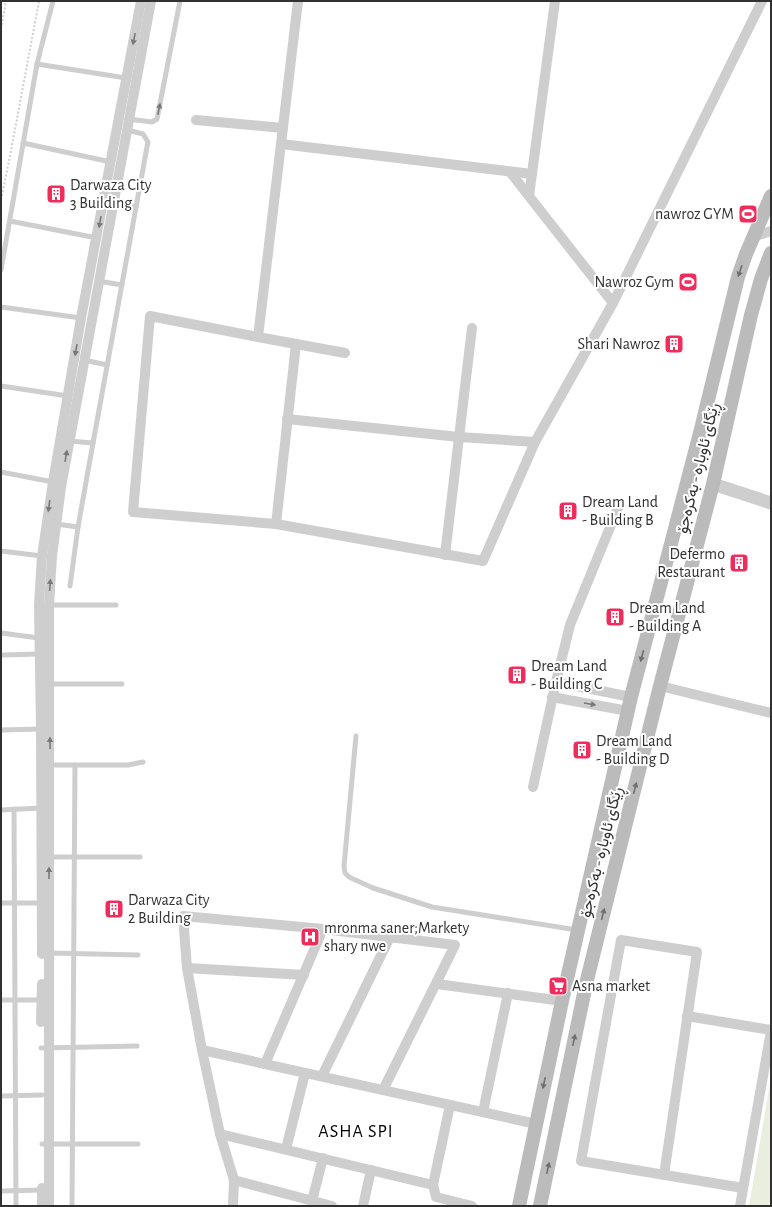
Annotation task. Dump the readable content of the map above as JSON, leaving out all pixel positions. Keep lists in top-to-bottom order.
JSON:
{
  "streets": {
    "main road": ["ڕێگای ئاوبارە - بەکرەجۆ"]
  },
  "districts": ["ASHA SPI"],
  "places": {
    "building": [
      "Darwaza City 3 Building",
      "Shari Nawroz",
      "Dream Land - Building B",
      "Defermo Restaurant",
      "Dream Land - Building A",
      "Dream Land - Building C",
      "Dream Land - Building D",
      "Darwaza City 2 Building"
    ],
    "sports": ["nawroz GYM", "Nawroz Gym"],
    "hospital": ["mronma saner;Markety shary nwe"],
    "supermarket": ["Asna market"]
  }
}
